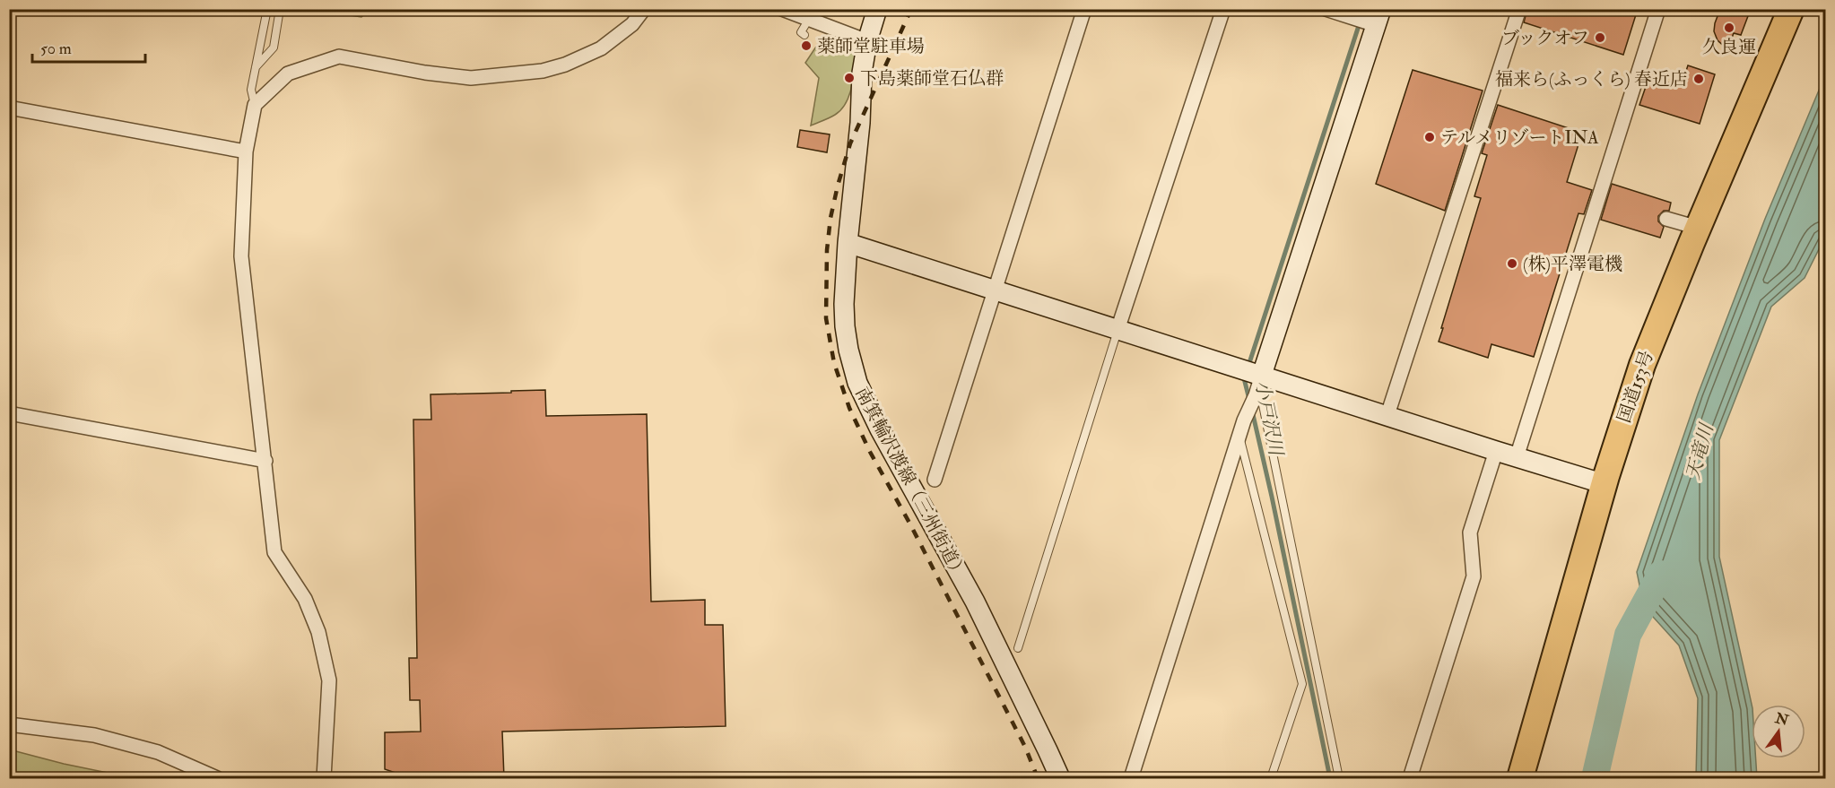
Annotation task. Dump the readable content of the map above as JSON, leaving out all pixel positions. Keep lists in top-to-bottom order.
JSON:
{
  "streets": {
    "highway": ["国道153号"],
    "street": ["南箕輪沢渡線（三州街道）"]
  },
  "water": ["小戸沢川", "天竜川"],
  "places": [
    "久良運",
    "ブックオフ",
    "薬師堂駐車場",
    "下島薬師堂石仏群",
    "福来ら(ふっくら) 春近店",
    "テルメリゾートINA",
    "(株)平澤電機"
  ],
  "scale_bar": "50 m",
  "north": "top"
}
